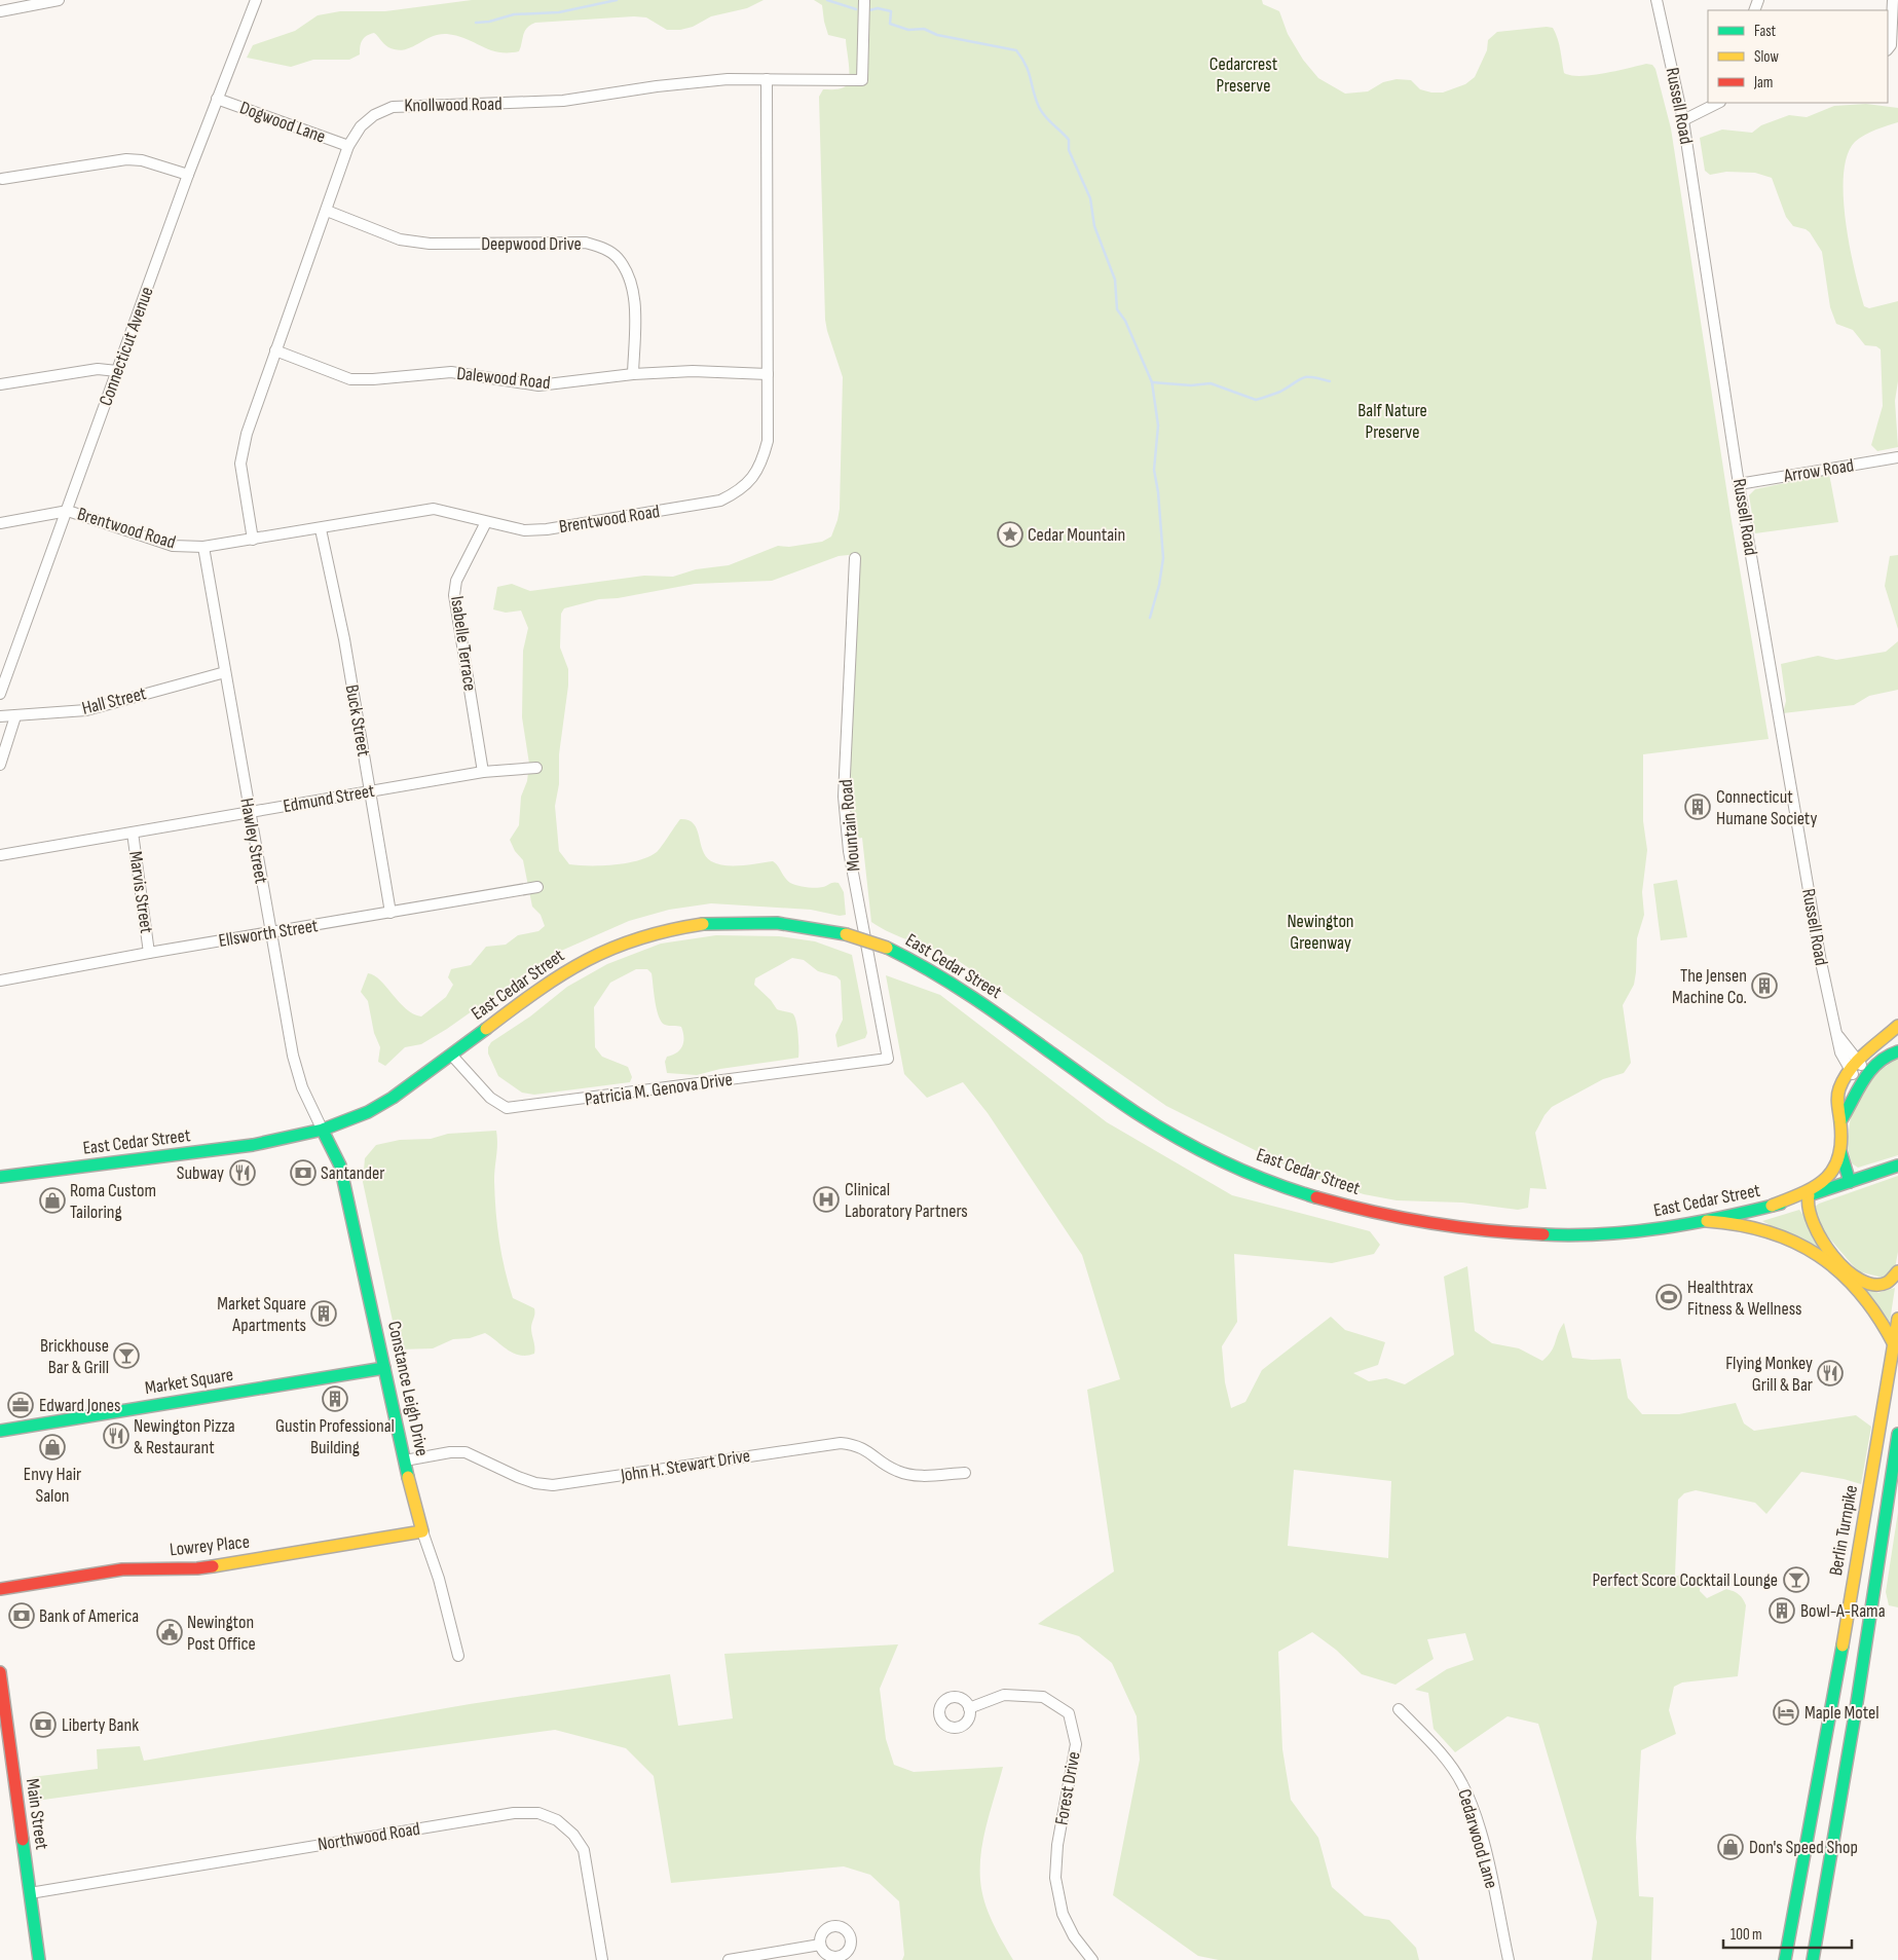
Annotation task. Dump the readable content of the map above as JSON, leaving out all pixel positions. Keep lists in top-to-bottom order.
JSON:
{
  "streets": {
    "main road": [
      "East Cedar Street",
      "Market Square",
      "Constance Leigh Drive",
      "Berlin Turnpike",
      "Lowrey Place",
      "Main Street"
    ],
    "street": [
      "Knollwood Road",
      "Russell Road",
      "Dogwood Lane",
      "Deepwood Drive",
      "Connecticut Avenue",
      "Dalewood Road",
      "Arrow Road",
      "Brentwood Road",
      "Isabelle Terrace",
      "Hall Street",
      "Buck Street",
      "Edmund Street",
      "Mountain Road",
      "Hawley Street",
      "Marvis Street",
      "Ellsworth Street",
      "Patricia M. Genova Drive",
      "John H. Stewart Drive",
      "Forest Drive",
      "Northwood Road",
      "Cedarwood Lane"
    ]
  },
  "crossings": [
    ["Knollwood Road", "Dogwood Lane"],
    ["Knollwood Road", "Deepwood Drive"],
    ["Knollwood Road", "Dalewood Road"],
    ["Knollwood Road", "Brentwood Road"],
    ["Russell Road", "Arrow Road"],
    ["Dogwood Lane", "Connecticut Avenue"],
    ["Deepwood Drive", "Dalewood Road"],
    ["Connecticut Avenue", "Brentwood Road"],
    ["Dalewood Road", "Brentwood Road"],
    ["Brentwood Road", "Isabelle Terrace"],
    ["Brentwood Road", "Buck Street"],
    ["Brentwood Road", "Hawley Street"],
    ["Isabelle Terrace", "Edmund Street"],
    ["Hall Street", "Hawley Street"],
    ["Buck Street", "Edmund Street"],
    ["Buck Street", "Ellsworth Street"],
    ["Edmund Street", "Hawley Street"],
    ["Edmund Street", "Marvis Street"],
    ["Mountain Road", "Patricia M. Genova Drive"],
    ["Hawley Street", "Ellsworth Street"],
    ["Hawley Street", "East Cedar Street"],
    ["Hawley Street", "Constance Leigh Drive"],
    ["Marvis Street", "Ellsworth Street"],
    ["East Cedar Street", "Patricia M. Genova Drive"],
    ["East Cedar Street", "Constance Leigh Drive"],
    ["Market Square", "Constance Leigh Drive"],
    ["Constance Leigh Drive", "John H. Stewart Drive"],
    ["Constance Leigh Drive", "Lowrey Place"],
    ["Main Street", "Northwood Road"]
  ],
  "parks": ["Cedarcrest Preserve", "Balf Nature Preserve", "Newington Greenway"],
  "places": {
    "place": ["Cedar Mountain"],
    "building": [
      "Connecticut Humane Society",
      "The Jensen Machine Co.",
      "Market Square Apartments",
      "Gustin Professional Building",
      "Bowl-A-Rama"
    ],
    "restaurant": ["Subway", "Flying Monkey Grill & Bar", "Newington Pizza & Restaurant"],
    "bank": ["Santander", "Bank of America", "Liberty Bank"],
    "hospital": ["Clinical Laboratory Partners"],
    "shop": ["Roma Custom Tailoring", "Envy Hair Salon", "Don's Speed Shop"],
    "sports": ["Healthtrax Fitness & Wellness"],
    "bar": ["Brickhouse Bar & Grill", "Perfect Score Cocktail Lounge"],
    "office": ["Edward Jones"],
    "public building": ["Newington Post Office"],
    "hotel": ["Maple Motel"]
  },
  "legend": ["Fast", "Slow", "Jam"],
  "scale_bar": "100 m"
}
